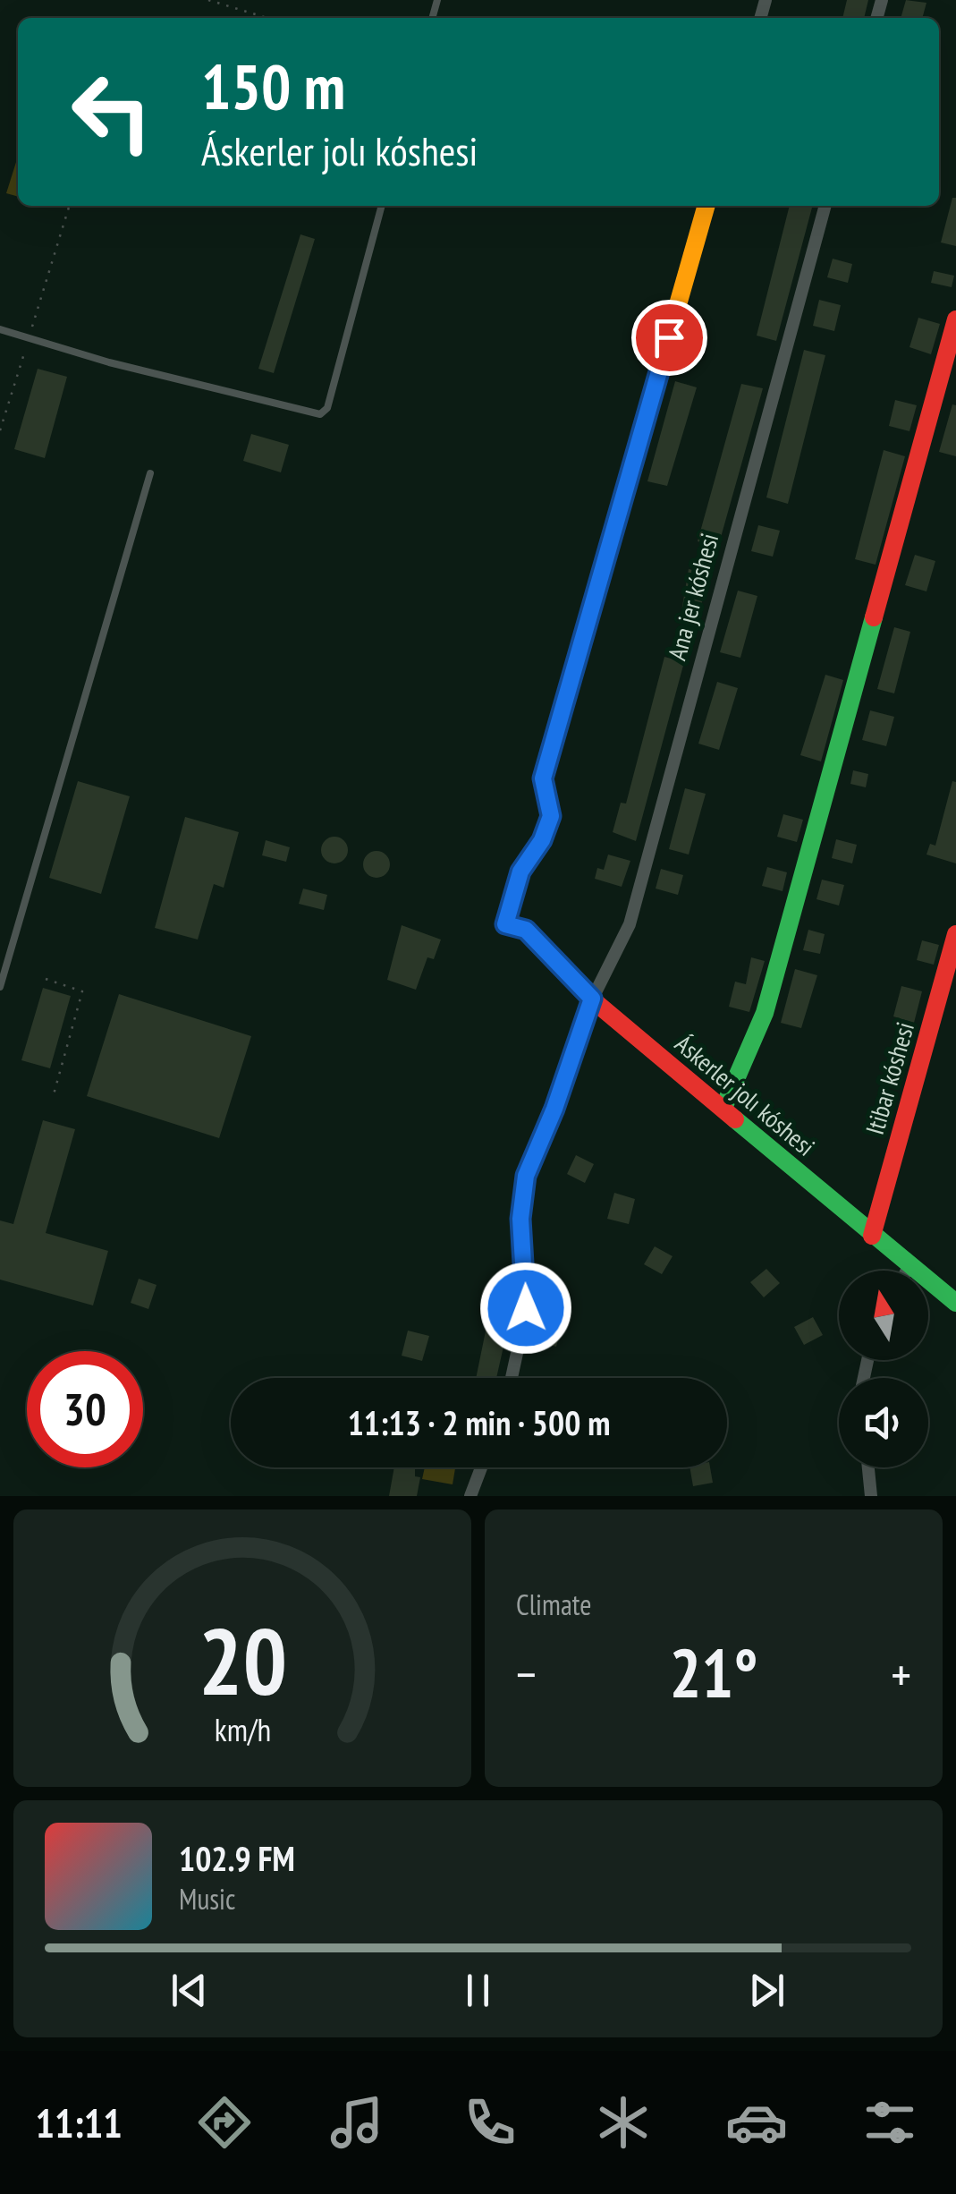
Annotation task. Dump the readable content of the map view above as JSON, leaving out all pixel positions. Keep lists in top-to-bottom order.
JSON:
{
  "streets": {
    "street": ["Ana jer kóshesi", "Itibar kóshesi", "Áskerler jolı kóshesi"]
  },
  "crossings": [
    ["Ana jer kóshesi", "Áskerler jolı kóshesi"],
    ["Itibar kóshesi", "Áskerler jolı kóshesi"]
  ],
  "north": "top",
  "page": {
    "turn": ["150 m", "Áskerler jolı kóshesi"],
    "limit": "30",
    "trip": "11:13 · 2 min · 500 m",
    "tile": "Climate",
    "heat": ["−", "21°", "+"],
    "song": ["102.9 FM", "Music"],
    "tabs": "11:11",
    "gauge": ["20", "km/h"]
  }
}
